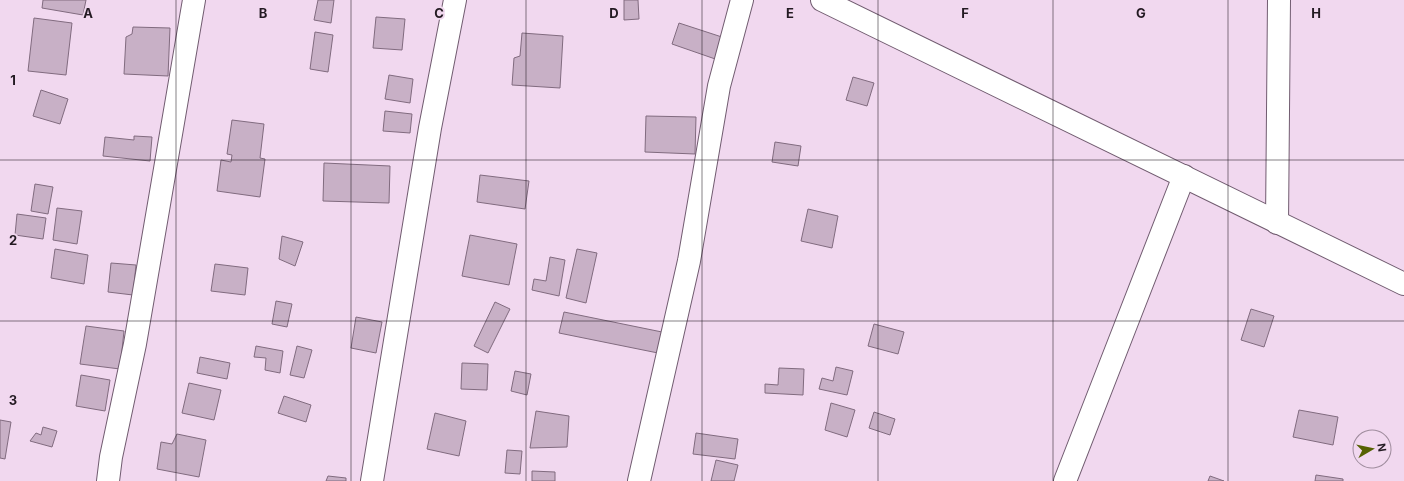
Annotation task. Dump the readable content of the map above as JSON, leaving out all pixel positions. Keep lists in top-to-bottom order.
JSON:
{
  "north": "right",
  "grid": {
    "columns": [
      "A",
      "B",
      "C",
      "D",
      "E",
      "F",
      "G",
      "H"
    ],
    "rows": ["1", "2", "3"]
  }
}
